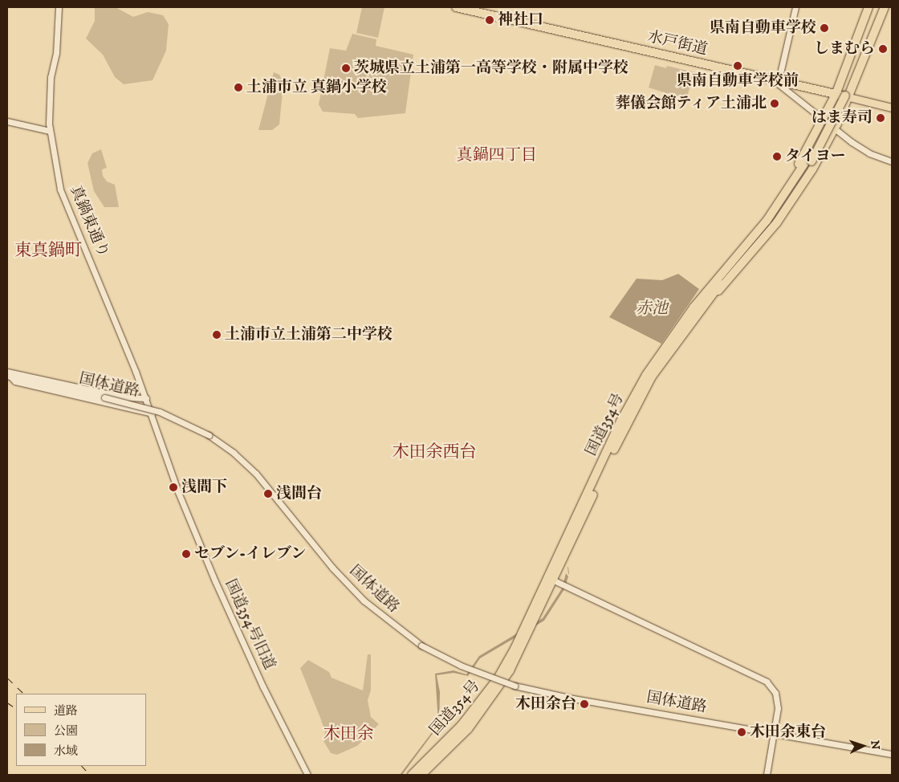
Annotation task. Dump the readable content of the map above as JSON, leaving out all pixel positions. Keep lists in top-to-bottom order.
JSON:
{
  "streets": {
    "highway": ["水戸街道", "国道354号"],
    "street": ["真鍋東通り", "国体道路", "国道354号旧道"]
  },
  "crossings": [
    ["水戸街道", "国道354号"],
    ["真鍋東通り", "国道354号旧道"]
  ],
  "districts": [
    "真鍋四丁目",
    "東真鍋町",
    "木田余西台",
    "木田余"
  ],
  "water": ["赤池"],
  "places": [
    "神社口",
    "県南自動車学校",
    "しまむら",
    "県南自動車学校前",
    "茨城県立土浦第一高等学校・附属中学校",
    "土浦市立 真鍋小学校",
    "葬儀会館ティア土浦北",
    "はま寿司",
    "タイヨー",
    "土浦市立土浦第二中学校",
    "浅間下",
    "浅間台",
    "セブン-イレブン",
    "木田余台",
    "木田余東台"
  ],
  "legend": ["道路", "公園", "水域"],
  "north": "right"
}
